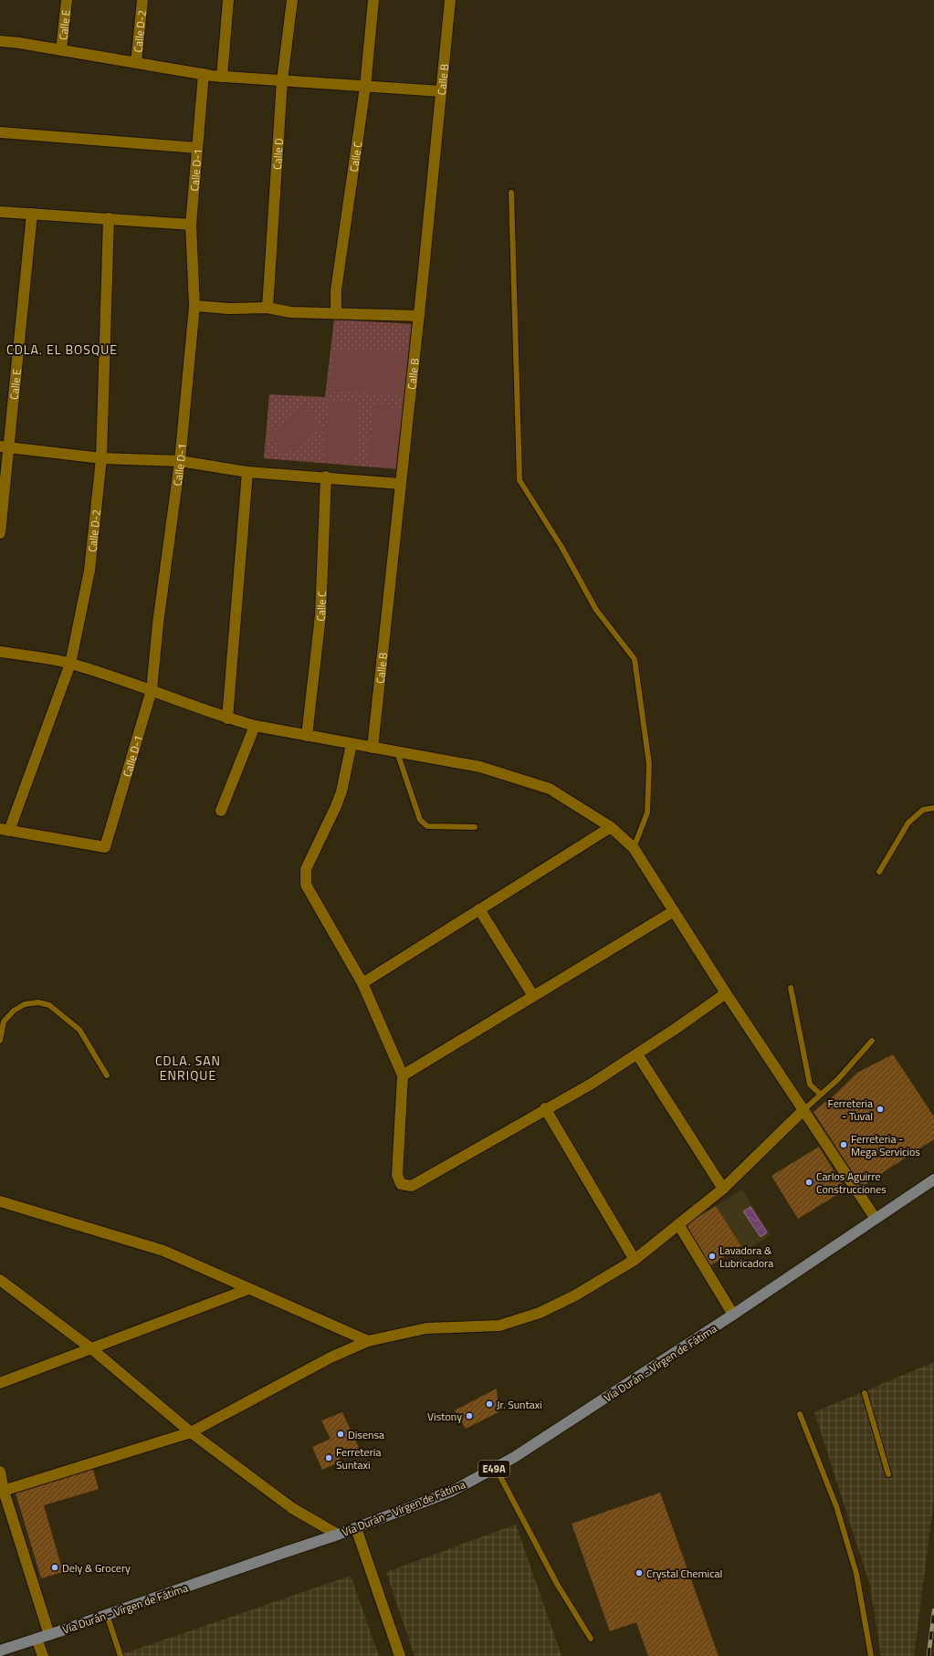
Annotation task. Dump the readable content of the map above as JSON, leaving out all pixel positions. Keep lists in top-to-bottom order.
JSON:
{
  "streets": {
    "main road": ["Vía Durán - Vírgen de Fátima", "E49A"],
    "street": [
      "Calle E",
      "Calle D-2",
      "Calle B",
      "Calle D",
      "Calle C",
      "Calle D-1"
    ]
  },
  "crossings": [
    ["Calle D-2", "Calle D-1"]
  ],
  "districts": ["CDLA. EL BOSQUE", "CDLA. SAN ENRIQUE"],
  "places": [
    "Ferreteria - Tuval",
    "Ferreteria - Mega Servicios",
    "Carlos Aguirre Construcciones",
    "Lavadora & Lubricadora",
    "Jr. Suntaxi",
    "Vistony",
    "Disensa",
    "Ferreteria Suntaxi",
    "Dely & Grocery",
    "Crystal Chemical"
  ]
}
